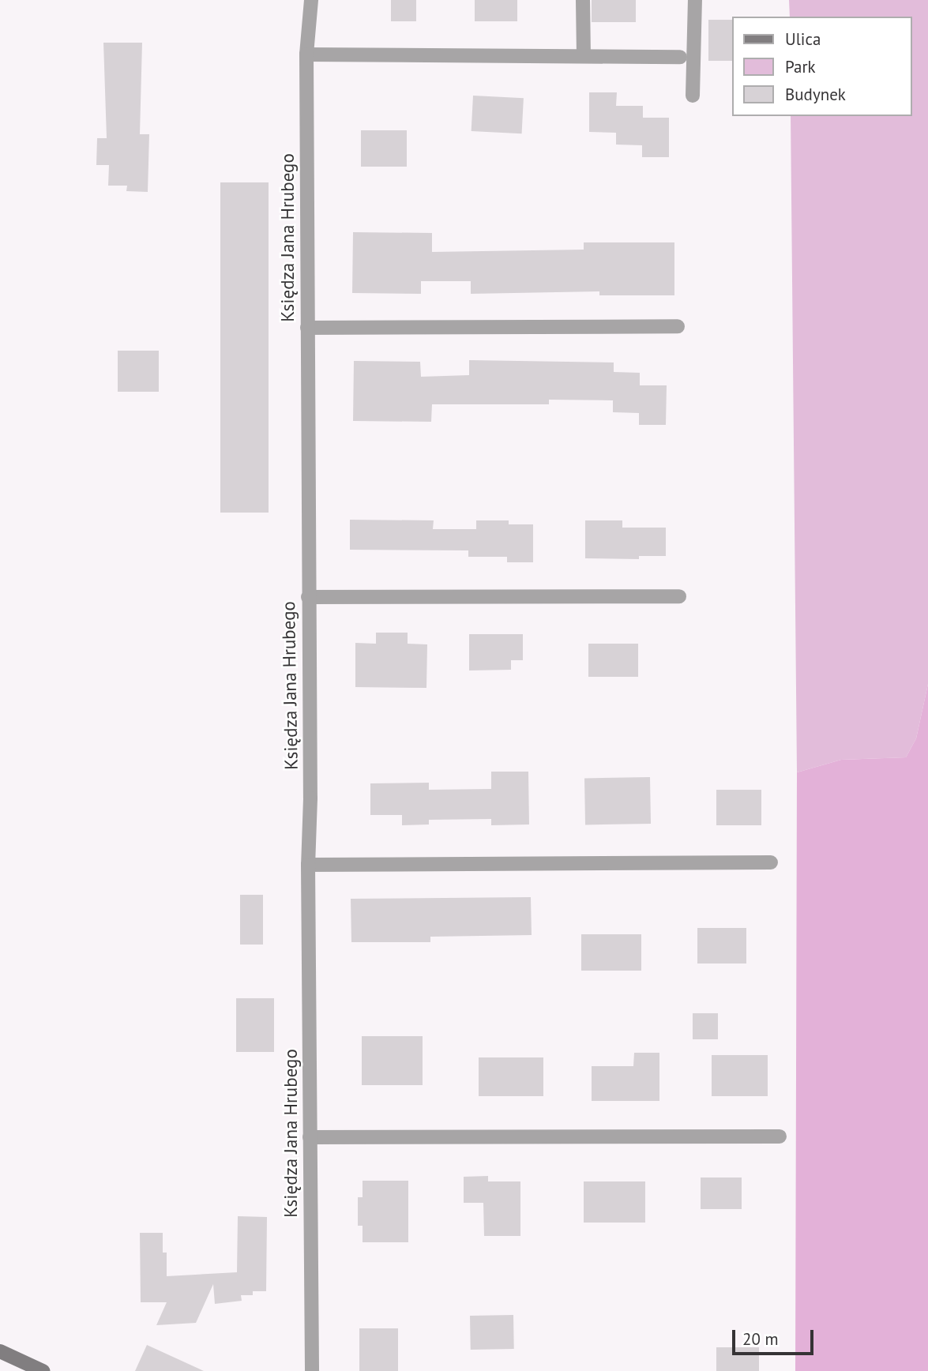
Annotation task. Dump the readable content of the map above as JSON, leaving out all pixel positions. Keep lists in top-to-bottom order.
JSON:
{
  "streets": {
    "street": ["Księdza Jana Hrubego"]
  },
  "legend": ["Ulica", "Park", "Budynek"],
  "scale_bar": "20 m"
}
